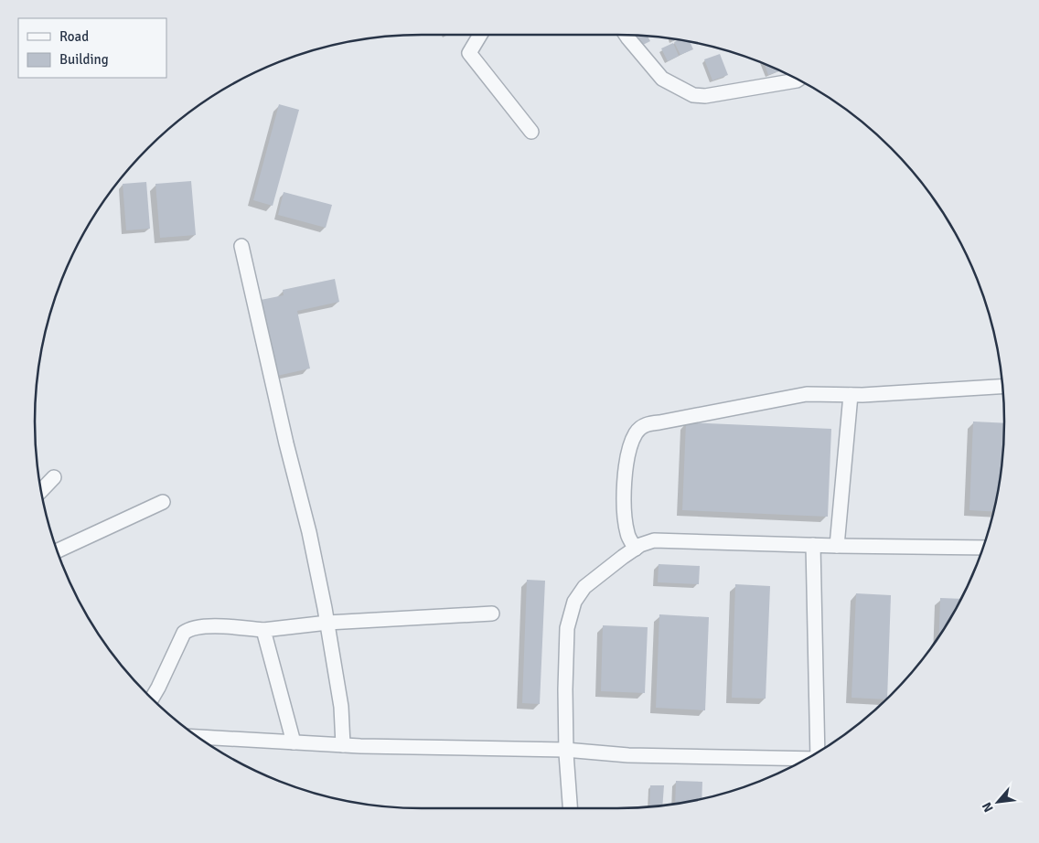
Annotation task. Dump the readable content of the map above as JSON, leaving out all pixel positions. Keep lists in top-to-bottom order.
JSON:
{
  "legend": ["Road", "Building"],
  "north": "bottom left"
}
